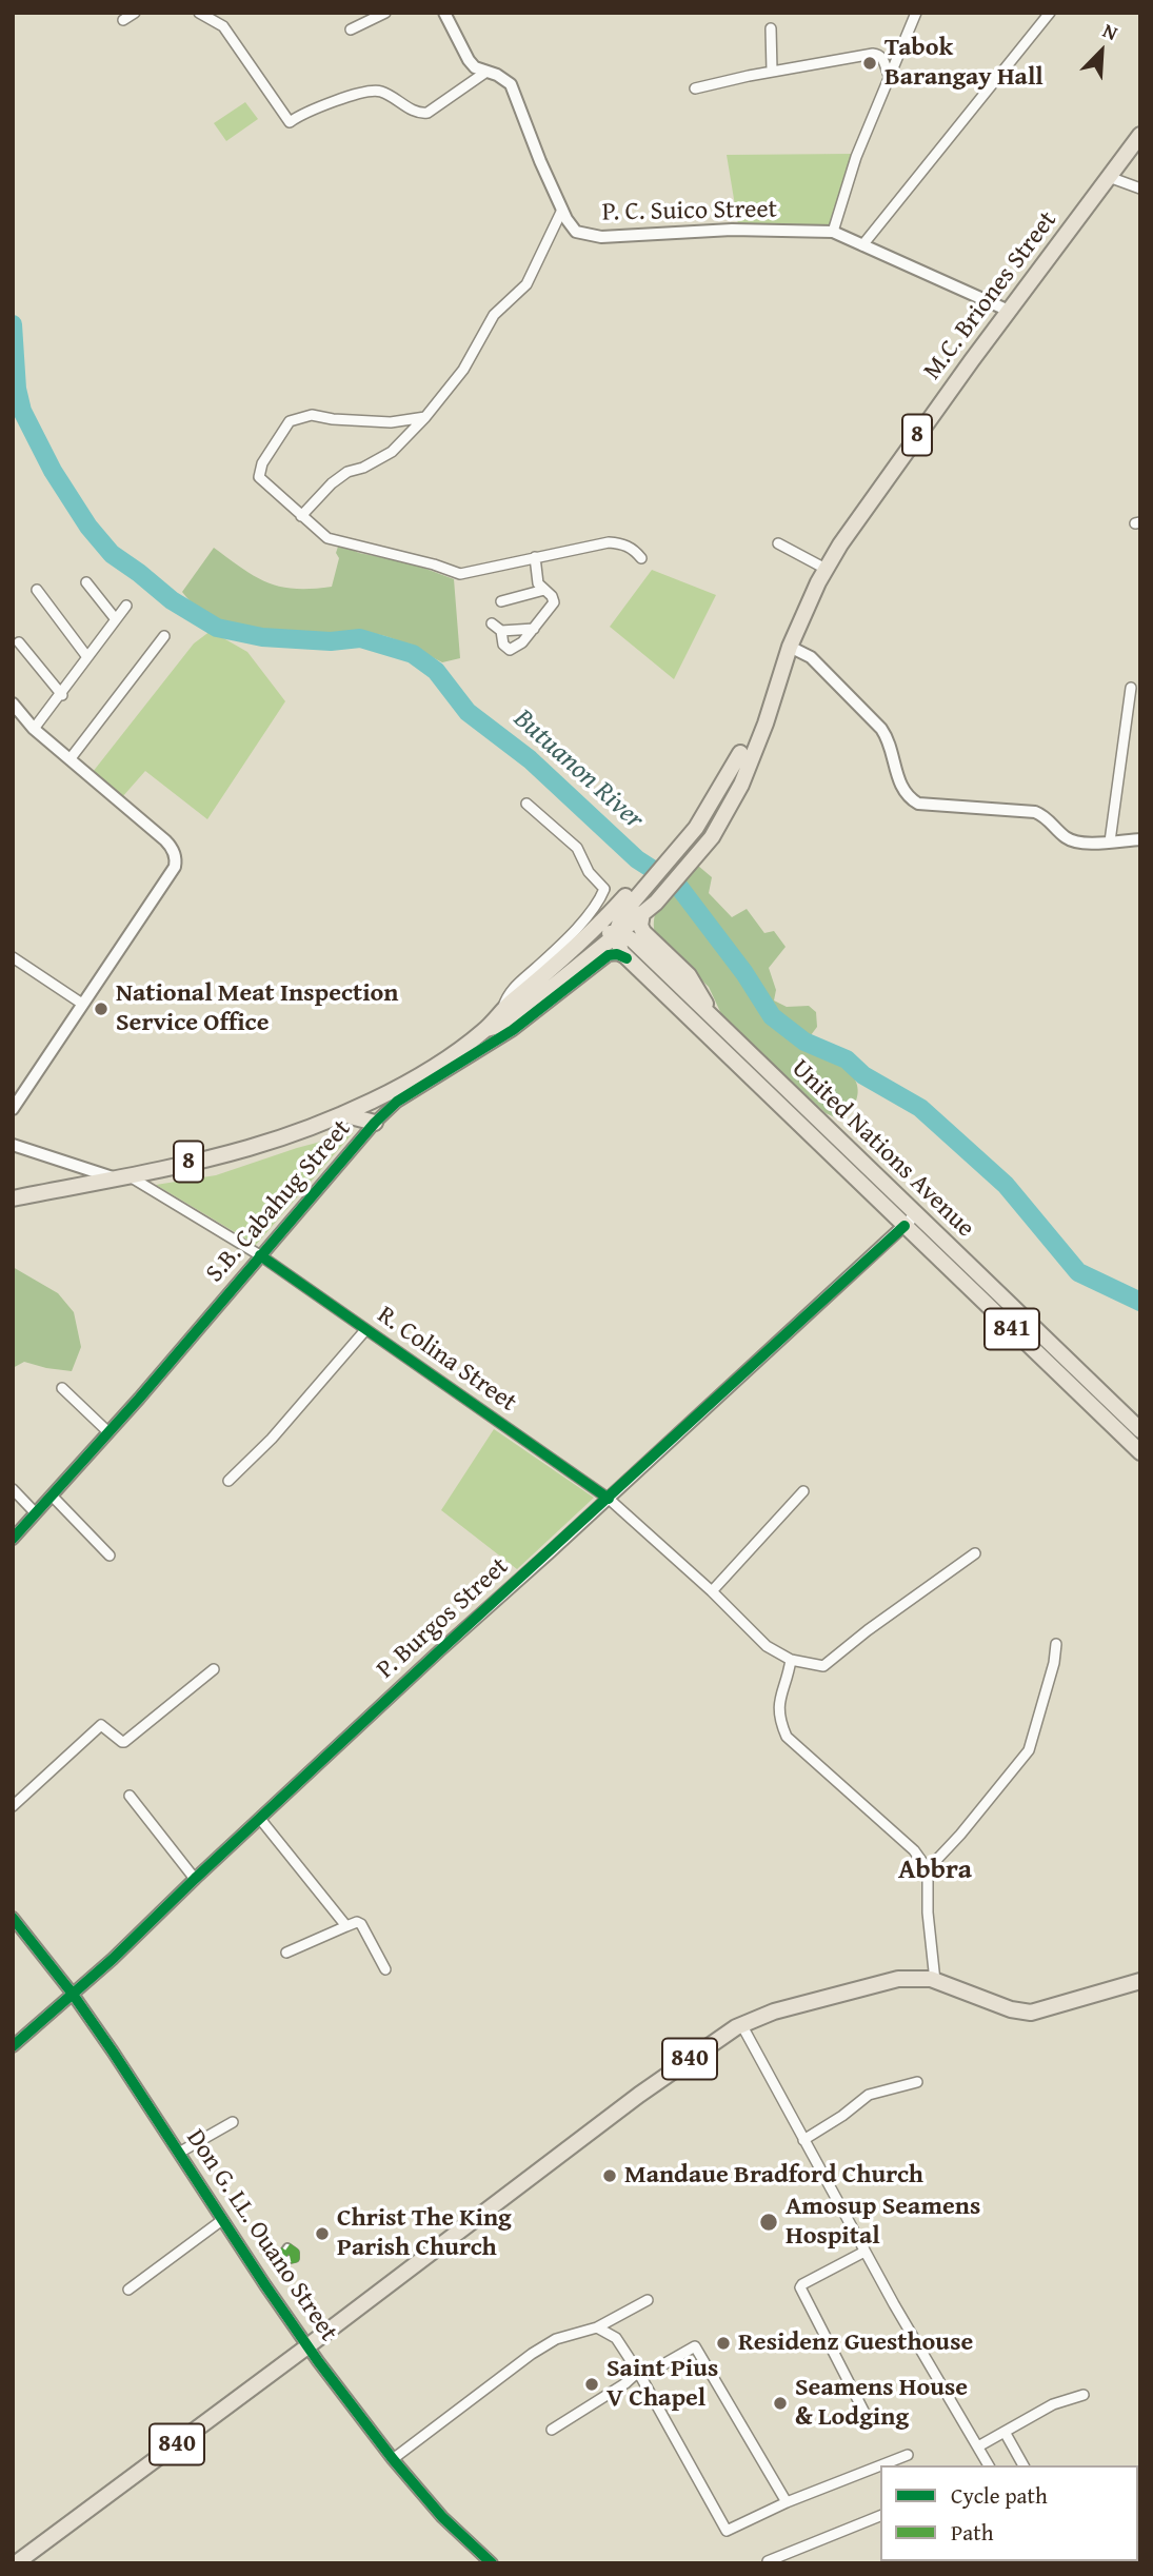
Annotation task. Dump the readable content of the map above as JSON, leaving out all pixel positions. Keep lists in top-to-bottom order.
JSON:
{
  "streets": {
    "main road": [
      "M.C. Briones Street",
      "8",
      "United Nations Avenue",
      "841",
      "840"
    ],
    "street": [
      "P. C. Suico Street",
      "S.B. Cabahug Street",
      "R. Colina Street",
      "P. Burgos Street",
      "Don G. LL. Ouano Street"
    ]
  },
  "crossings": [
    ["P. C. Suico Street", "M.C. Briones Street"],
    ["M.C. Briones Street", "8"],
    ["8", "United Nations Avenue"],
    ["8", "R. Colina Street"],
    ["United Nations Avenue", "S.B. Cabahug Street"],
    ["United Nations Avenue", "P. Burgos Street"],
    ["S.B. Cabahug Street", "R. Colina Street"],
    ["R. Colina Street", "P. Burgos Street"],
    ["P. Burgos Street", "Don G. LL. Ouano Street"],
    ["840", "Don G. LL. Ouano Street"]
  ],
  "districts": ["Abbra"],
  "water": ["Butuanon River"],
  "places": [
    "Tabok Barangay Hall",
    "National Meat Inspection Service Office",
    "Mandaue Bradford Church",
    "Amosup Seamens Hospital",
    "Christ The King Parish Church",
    "Residenz Guesthouse",
    "Saint Pius V Chapel",
    "Seamens House & Lodging"
  ],
  "legend": ["Cycle path", "Path"],
  "north": "top right"
}
